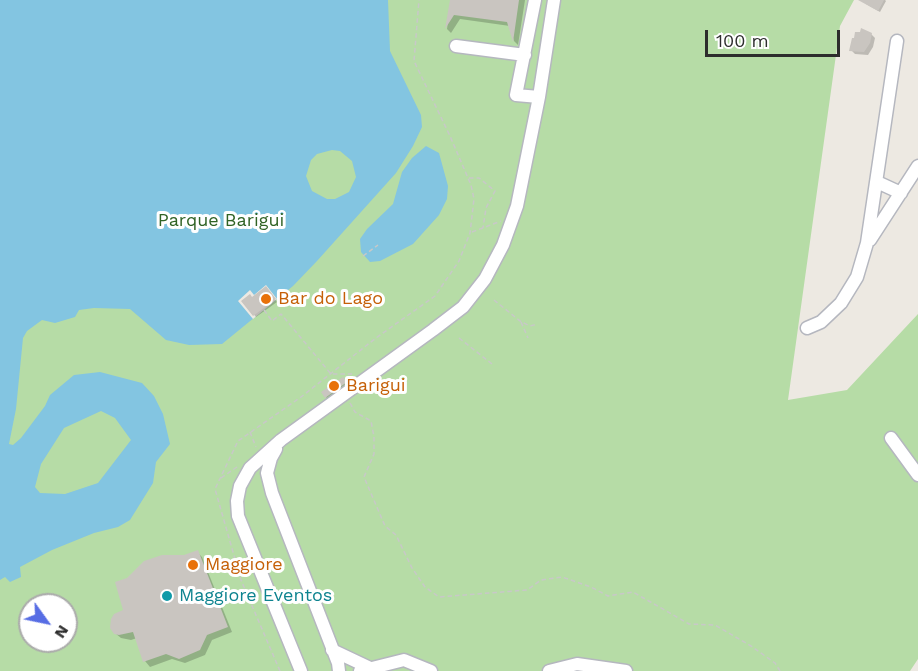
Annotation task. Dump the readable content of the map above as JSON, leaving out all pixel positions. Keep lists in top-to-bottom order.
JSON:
{
  "parks": ["Parque Barigui"],
  "places": [
    "Bar do Lago",
    "Barigui",
    "Maggiore",
    "Maggiore Eventos"
  ],
  "scale_bar": "100 m",
  "north": "bottom right"
}
